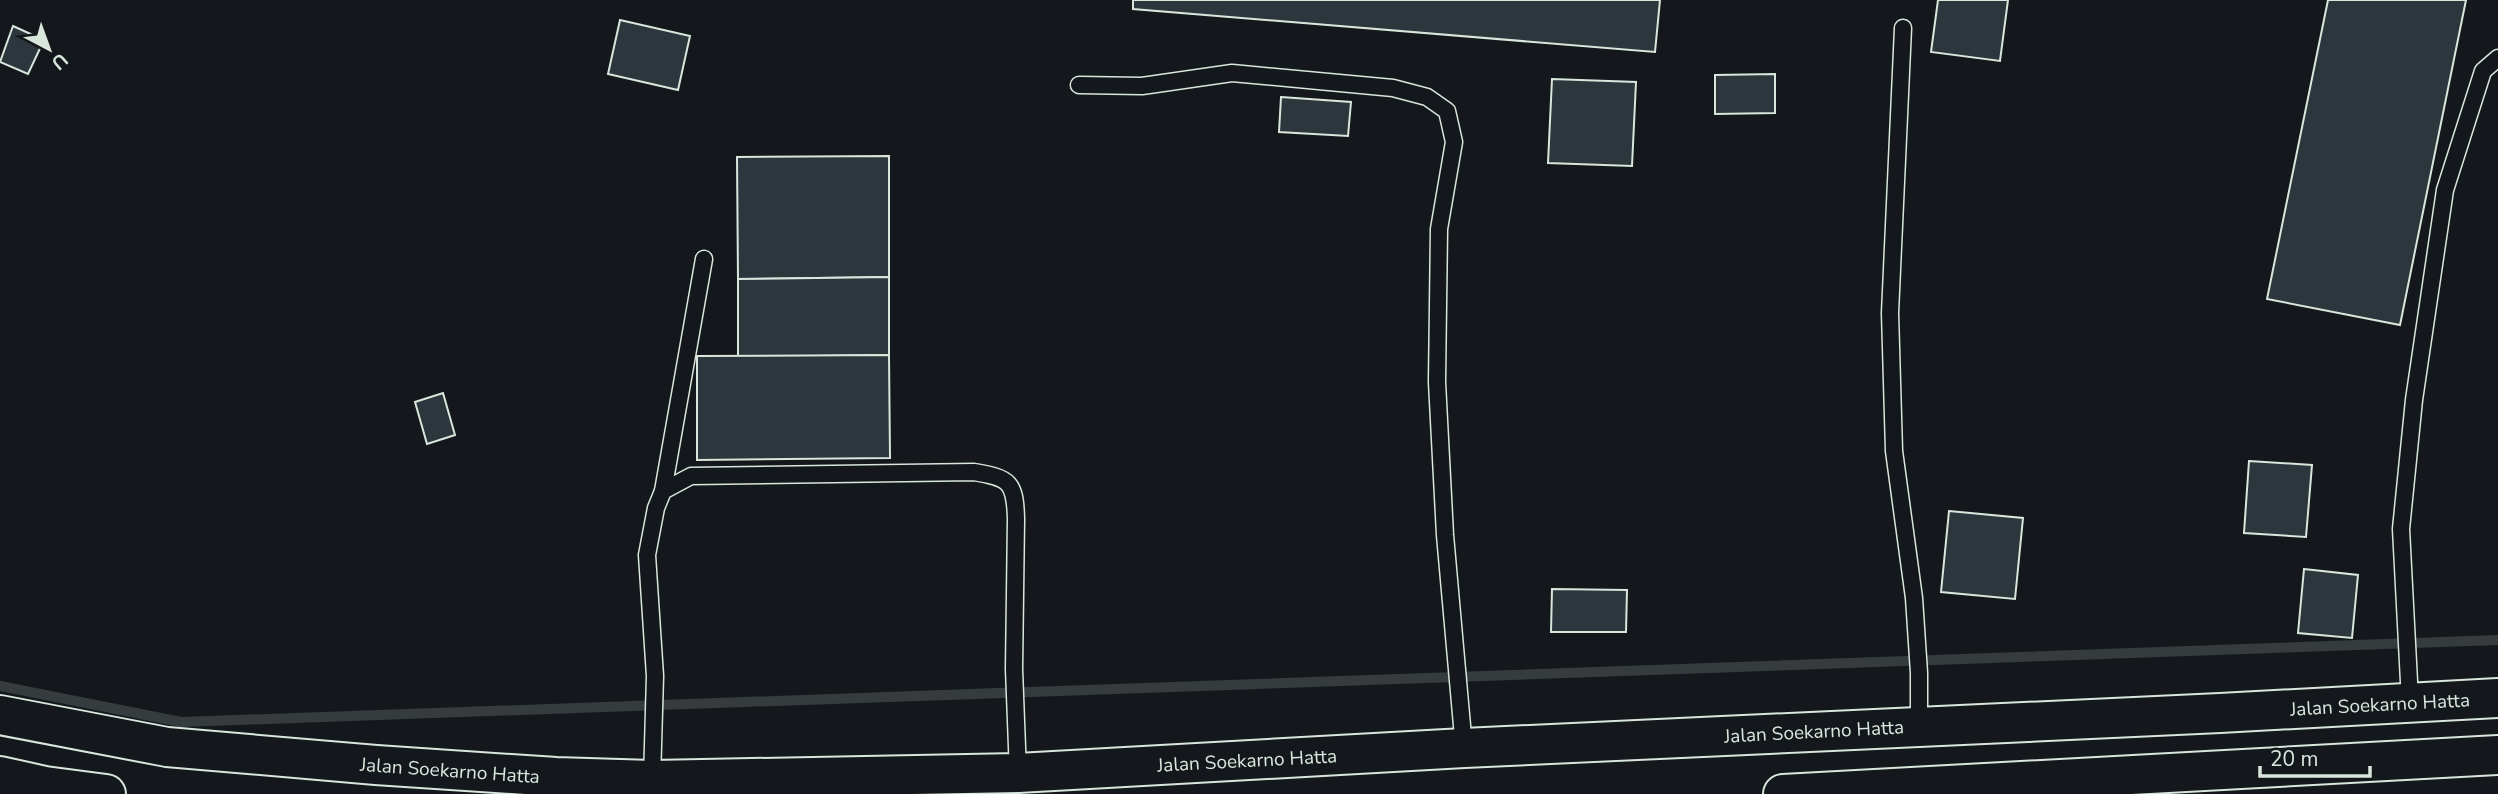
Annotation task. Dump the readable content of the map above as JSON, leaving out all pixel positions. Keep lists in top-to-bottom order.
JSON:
{
  "streets": {
    "highway": ["Jalan Soekarno Hatta"]
  },
  "scale_bar": "20 m",
  "north": "bottom right"
}
